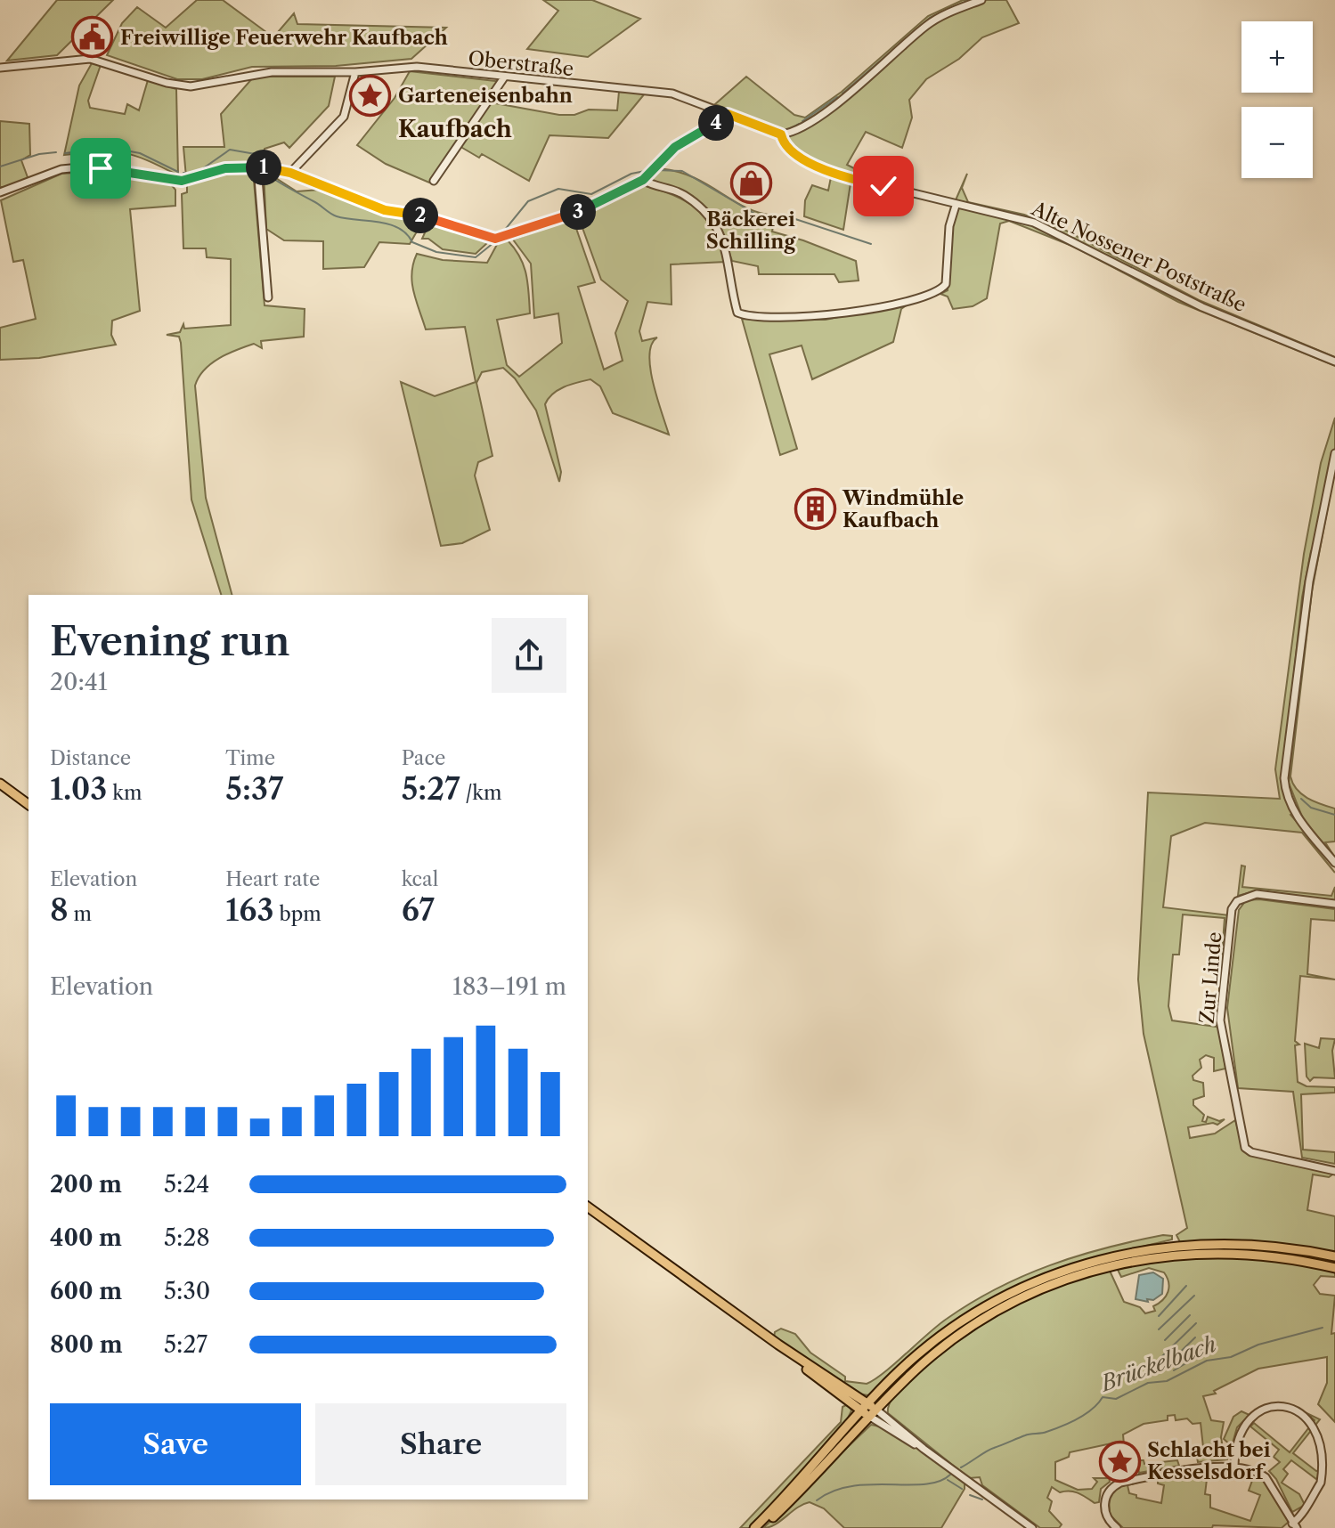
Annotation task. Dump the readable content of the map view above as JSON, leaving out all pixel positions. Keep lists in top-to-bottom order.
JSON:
{
  "streets": {
    "street": ["Oberstraße", "Alte Nossener Poststraße", "Zur Linde"]
  },
  "crossings": [
    ["Oberstraße", "Alte Nossener Poststraße"]
  ],
  "districts": ["Kaufbach"],
  "water": ["Brückelbach"],
  "places": {
    "public building": ["Freiwillige Feuerwehr Kaufbach"],
    "place": ["Garteneisenbahn", "Schlacht bei Kesselsdorf"],
    "shop": ["Bäckerei Schilling"],
    "building": ["Windmühle Kaufbach"]
  },
  "page": {
    "map_buttons": ["+", "−"],
    "pins": [
      "4",
      "1",
      "3",
      "2"
    ],
    "heading": ["Evening run", "20:41"],
    "stats": [
      ["Distance", "1.03 km"],
      ["Time", "5:37"],
      ["Pace", "5:27 /km"],
      ["Elevation", "8 m"],
      ["Heart rate", "163 bpm"],
      ["kcal", "67"]
    ],
    "chart": ["Elevation", "183–191 m"],
    "list": [
      {
        "name": "200 m",
        "note": "5:24"
      },
      {
        "name": "400 m",
        "note": "5:28"
      },
      {
        "name": "600 m",
        "note": "5:30"
      },
      {
        "name": "800 m",
        "note": "5:27"
      }
    ],
    "buttons": ["Save", "Share"]
  }
}
